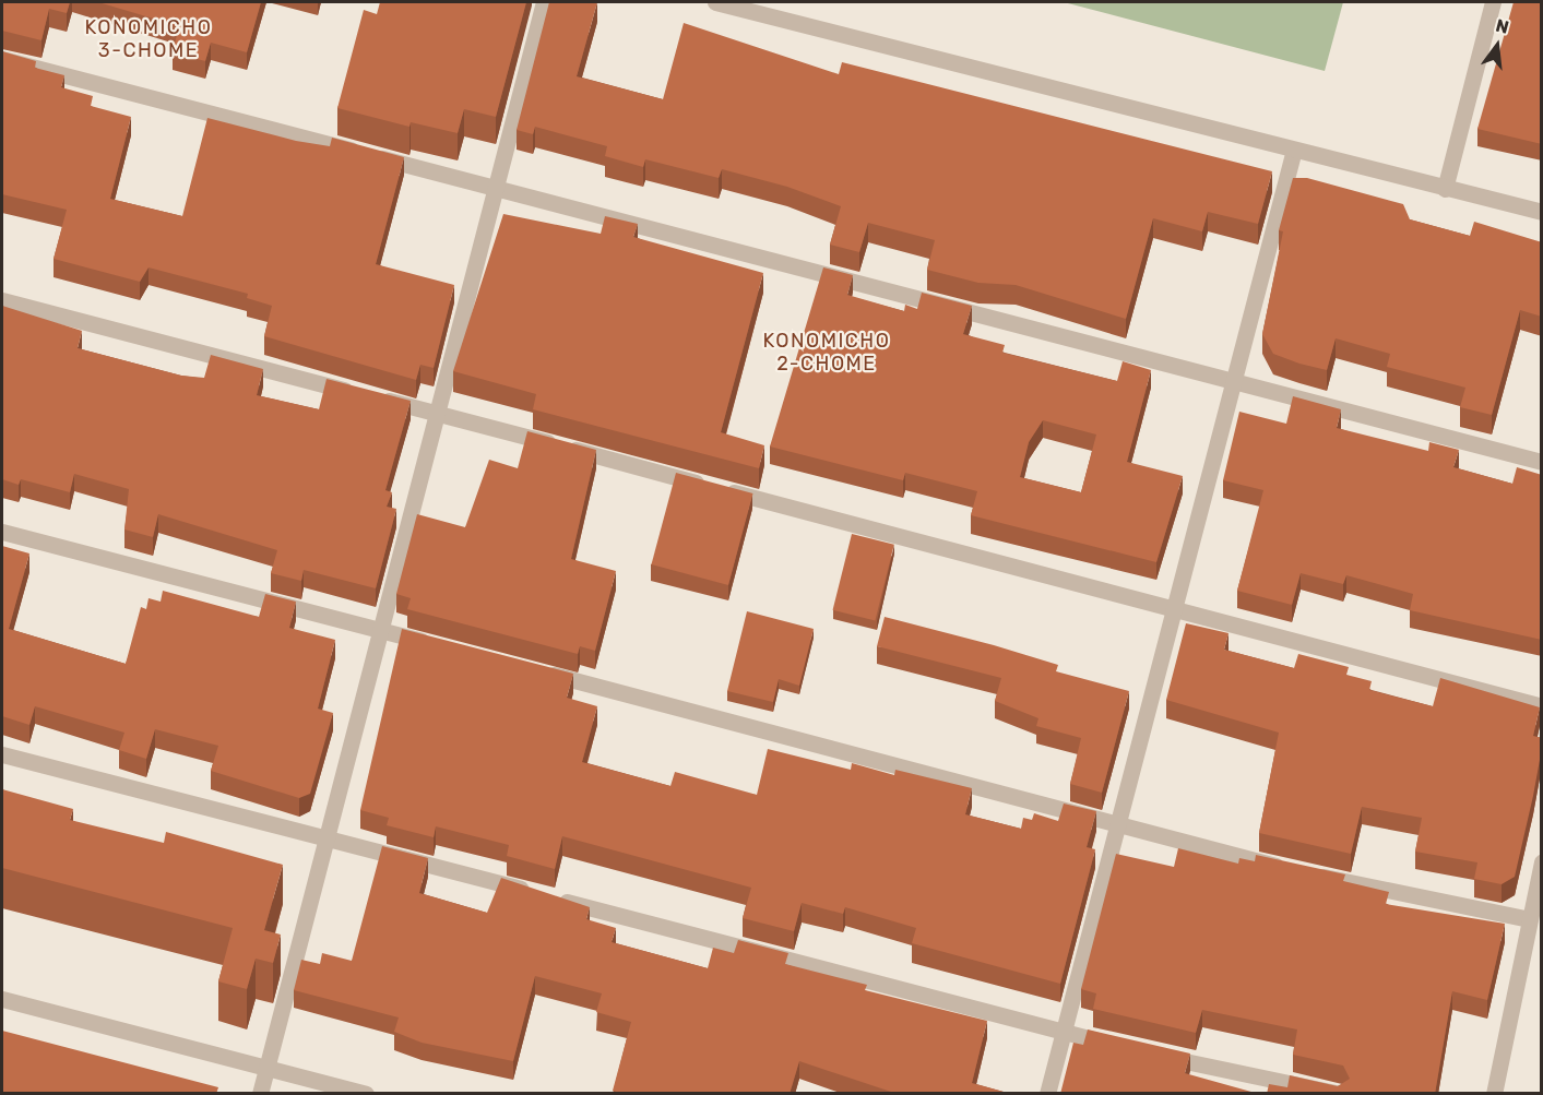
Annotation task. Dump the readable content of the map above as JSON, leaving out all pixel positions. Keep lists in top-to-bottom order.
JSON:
{
  "districts": ["KONOMICHO 3-CHOME", "KONOMICHO 2-CHOME"],
  "north": "top"
}
